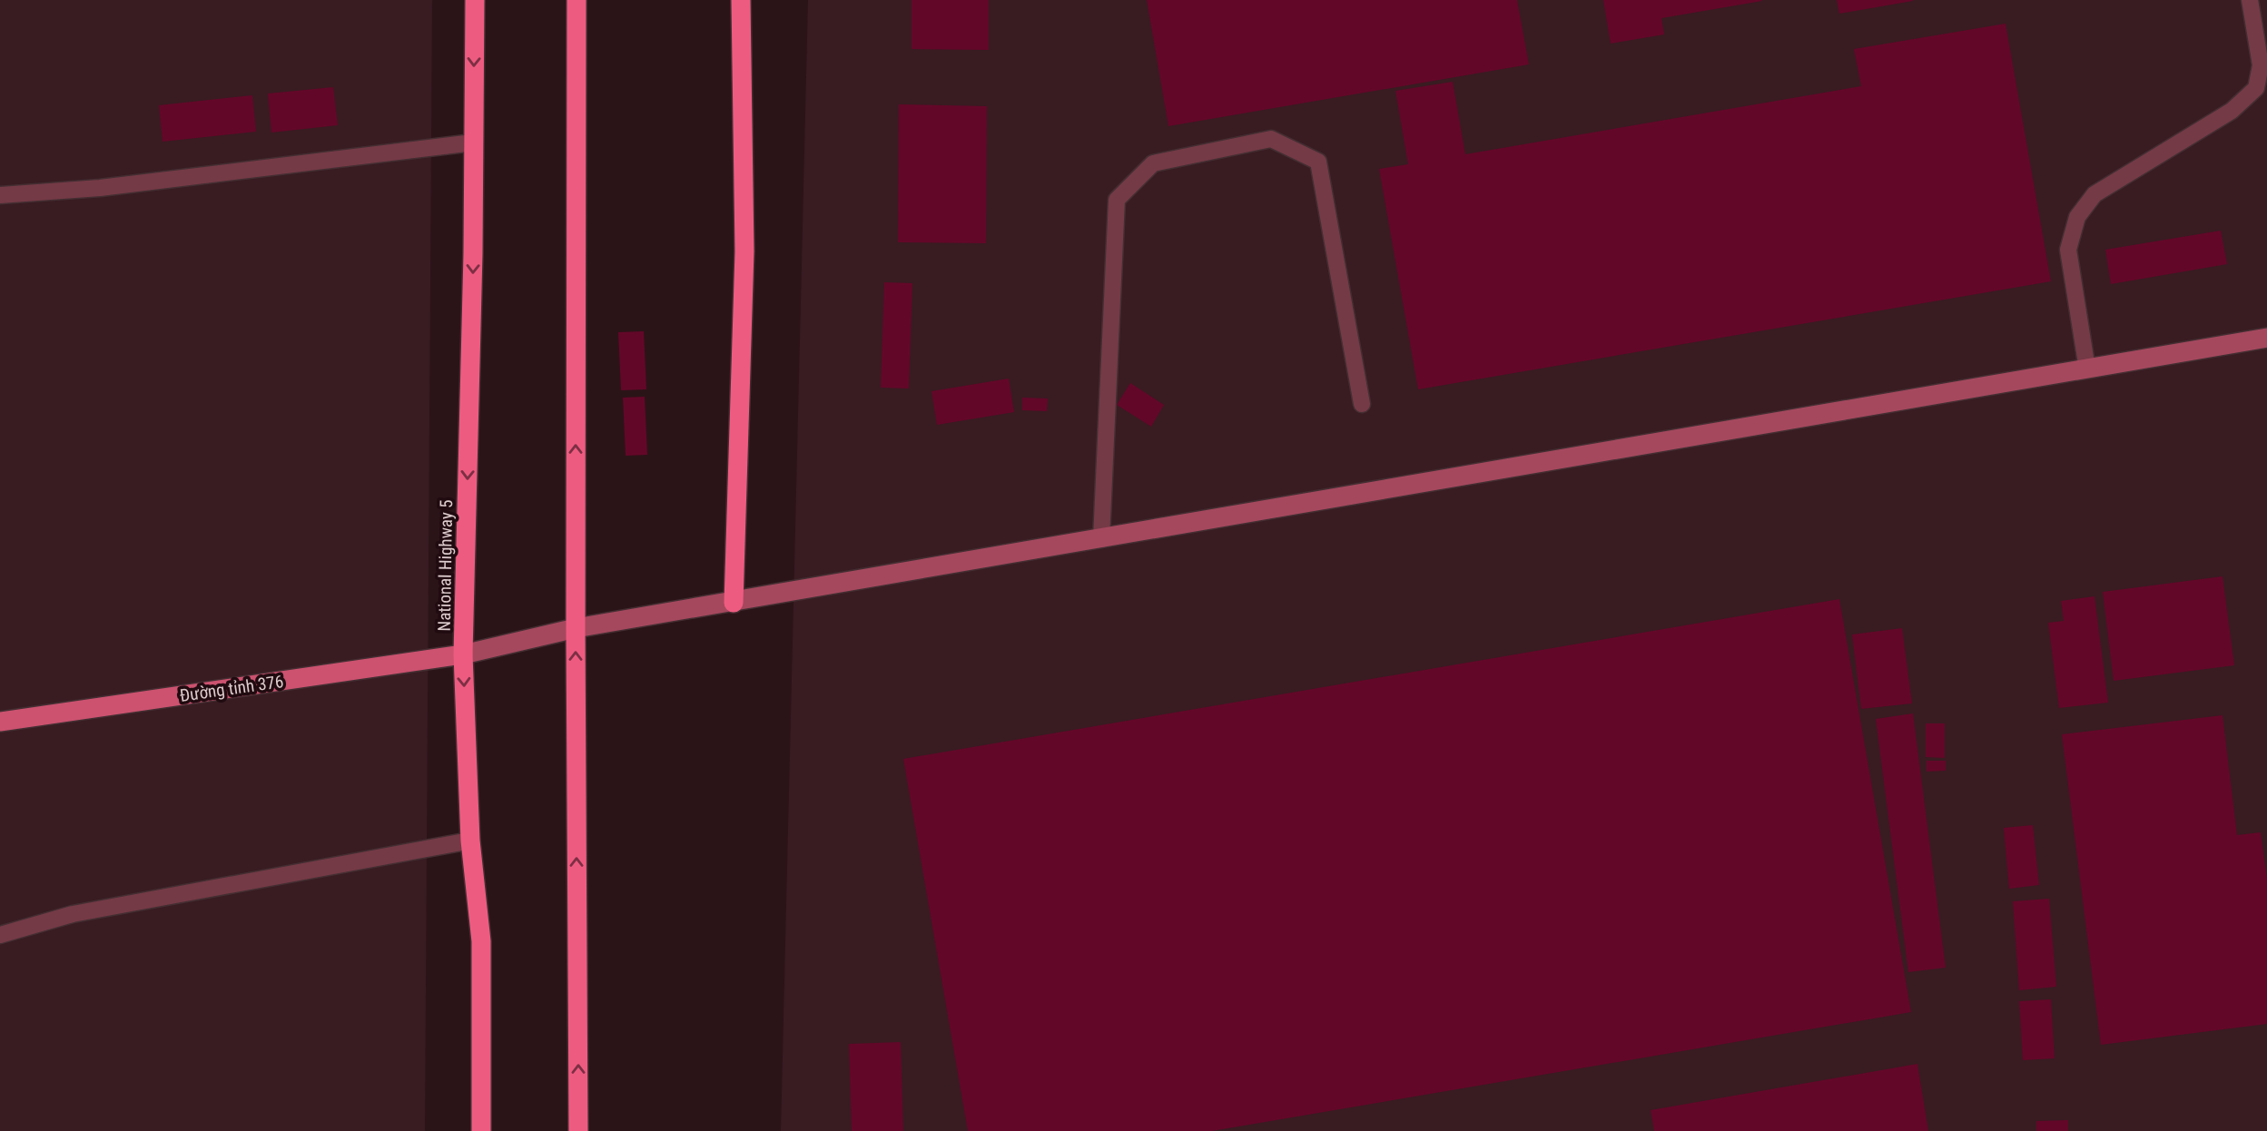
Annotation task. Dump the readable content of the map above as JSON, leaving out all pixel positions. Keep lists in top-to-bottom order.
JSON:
{
  "streets": {
    "highway": ["National Highway 5"],
    "main road": ["Đường tỉnh 376"]
  },
  "crossings": [
    ["National Highway 5", "Đường tỉnh 376"]
  ]
}
